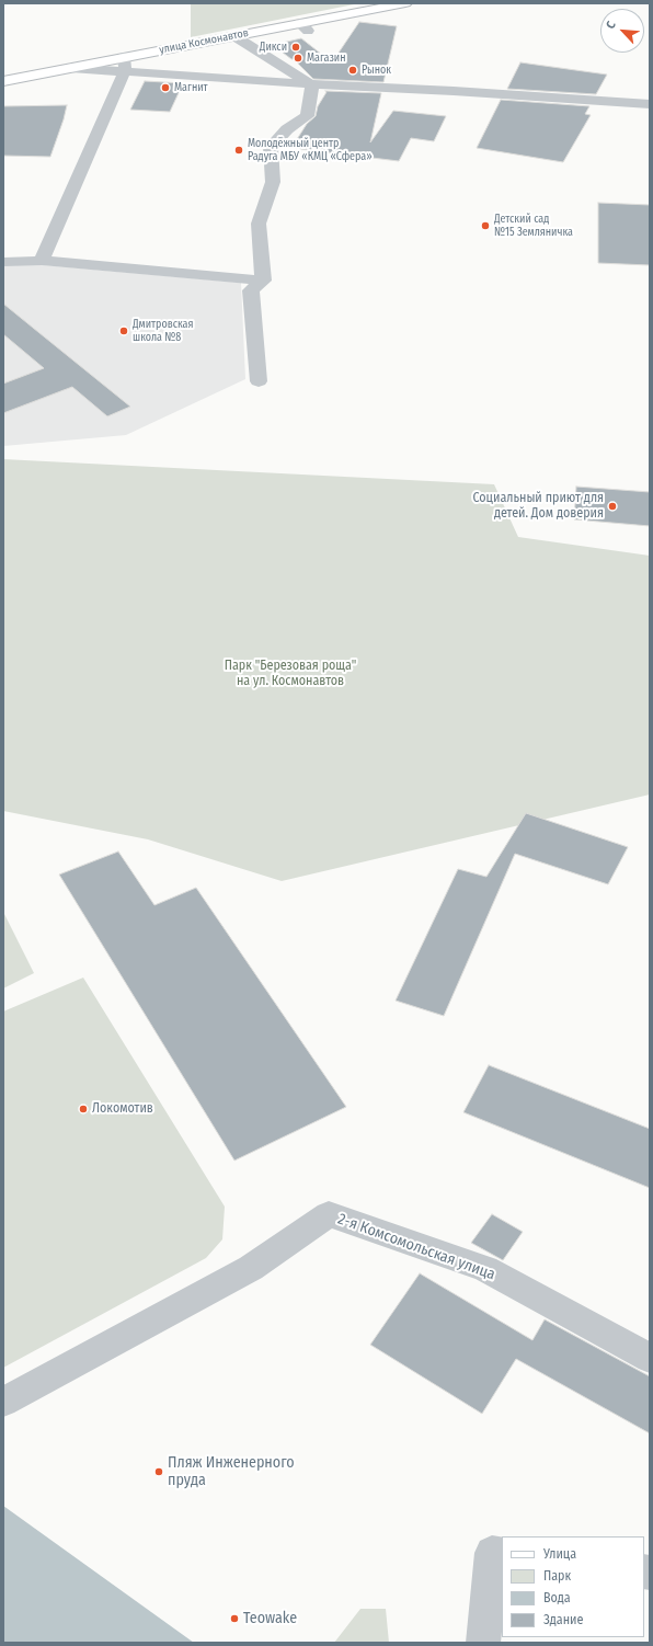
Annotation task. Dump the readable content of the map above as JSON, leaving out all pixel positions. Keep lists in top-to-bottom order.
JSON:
{
  "streets": {
    "main road": ["улица Космонавтов"],
    "street": ["2-я Комсомольская улица"]
  },
  "parks": ["Парк \"Березовая роща\" на ул. Космонавтов"],
  "places": [
    "Дикси",
    "Магазин",
    "Рынок",
    "Магнит",
    "Молодёжный центр Радуга МБУ «КМЦ «Сфера»",
    "Детский сад №15 Земляничка",
    "Дмитровская школа №8",
    "Социальный приют для детей. Дом доверия",
    "Локомотив",
    "Пляж Инженерного пруда",
    "Teowake"
  ],
  "legend": [
    "Улица",
    "Парк",
    "Вода",
    "Здание"
  ],
  "north": "top left"
}
